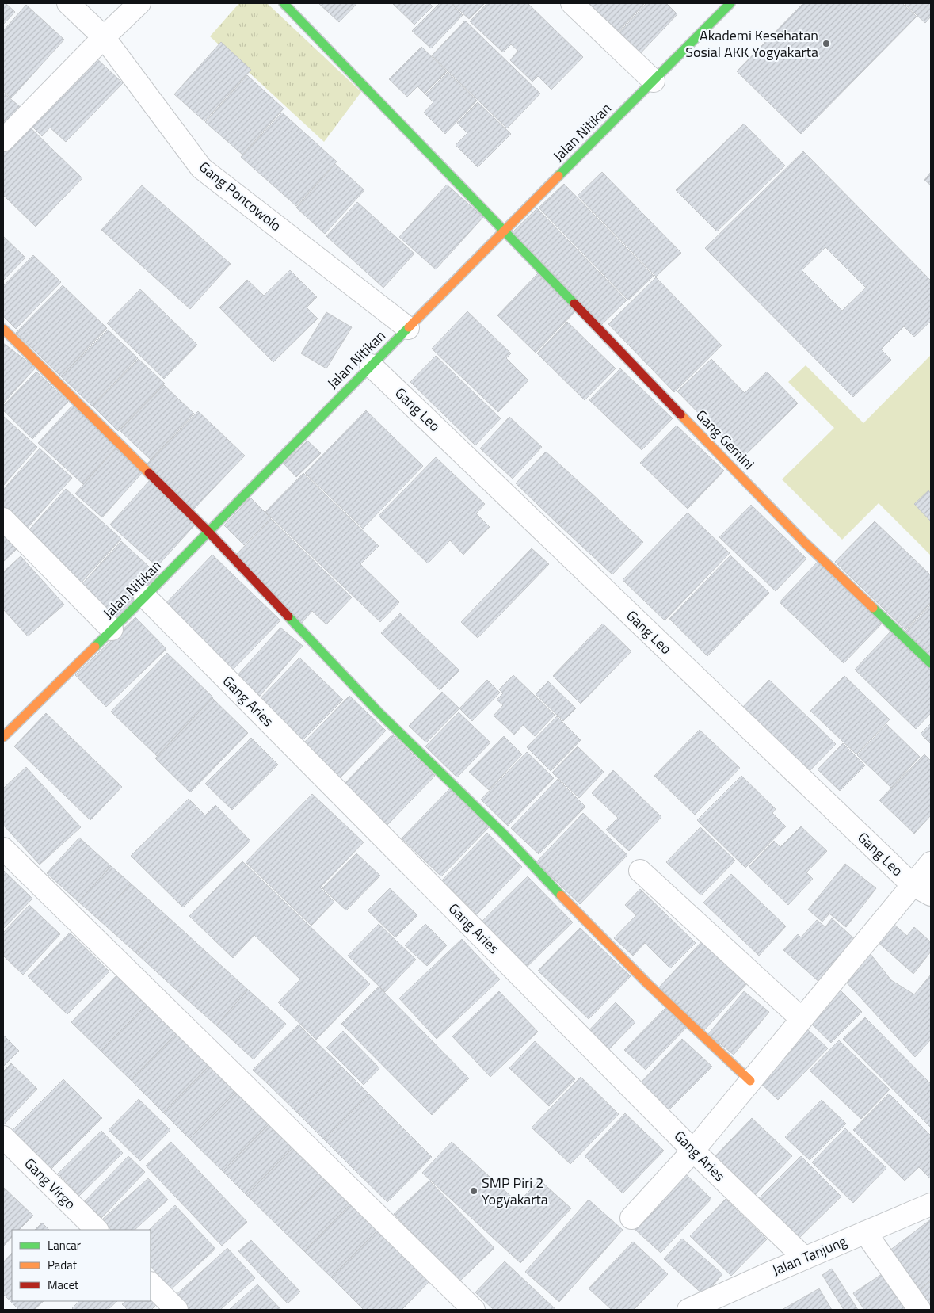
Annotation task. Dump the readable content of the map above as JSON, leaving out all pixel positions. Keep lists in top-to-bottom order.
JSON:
{
  "streets": {
    "street": [
      "Jalan Nitikan",
      "Gang Poncowolo",
      "Gang Leo",
      "Gang Gemini",
      "Gang Aries",
      "Gang Virgo",
      "Jalan Tanjung"
    ]
  },
  "crossings": [
    ["Jalan Nitikan", "Gang Poncowolo"],
    ["Jalan Nitikan", "Gang Leo"],
    ["Jalan Nitikan", "Gang Gemini"],
    ["Jalan Nitikan", "Gang Aries"],
    ["Gang Aries", "Jalan Tanjung"]
  ],
  "places": ["Akademi Kesehatan Sosial AKK Yogyakarta", "SMP Piri 2 Yogyakarta"],
  "legend": ["Lancar", "Padat", "Macet"]
}
